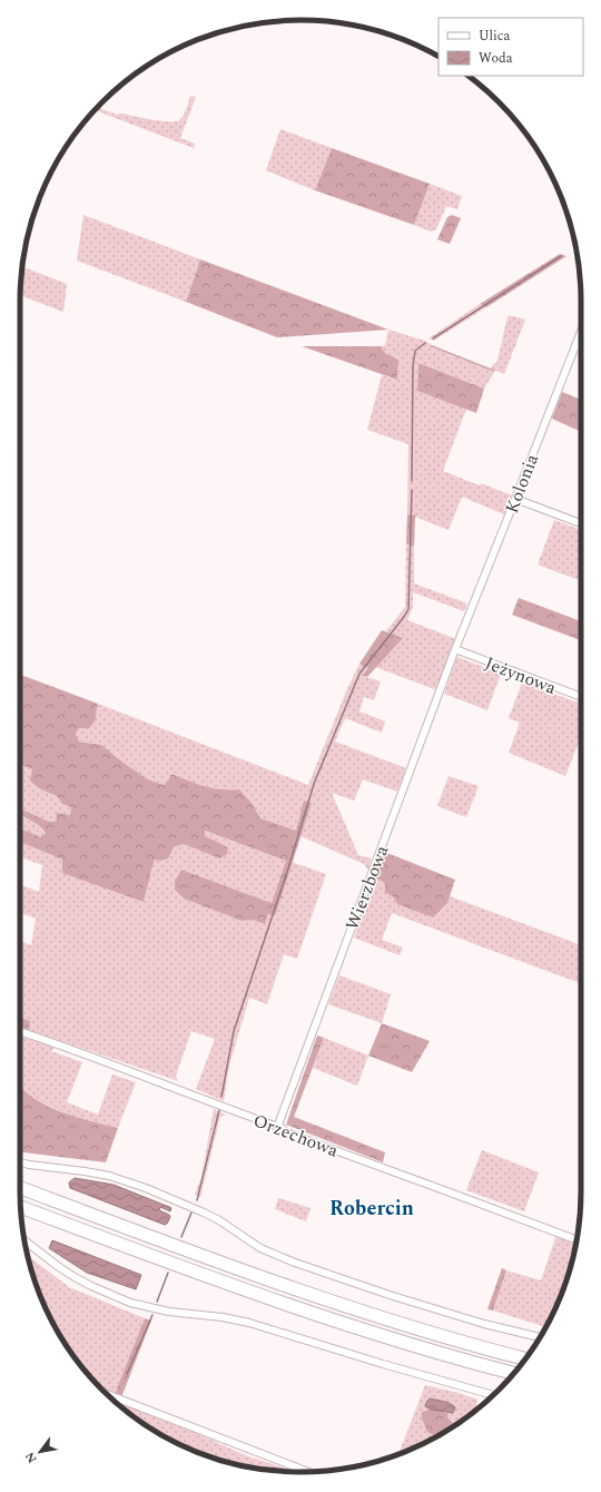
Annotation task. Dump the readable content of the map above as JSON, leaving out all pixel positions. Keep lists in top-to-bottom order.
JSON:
{
  "streets": {
    "street": [
      "Kolonia",
      "Jeżynowa",
      "Wierzbowa",
      "Orzechowa"
    ]
  },
  "crossings": [
    ["Kolonia", "Jeżynowa"],
    ["Kolonia", "Wierzbowa"],
    ["Jeżynowa", "Wierzbowa"],
    ["Wierzbowa", "Orzechowa"]
  ],
  "districts": ["Robercin"],
  "legend": ["Ulica", "Woda"],
  "north": "bottom left"
}
